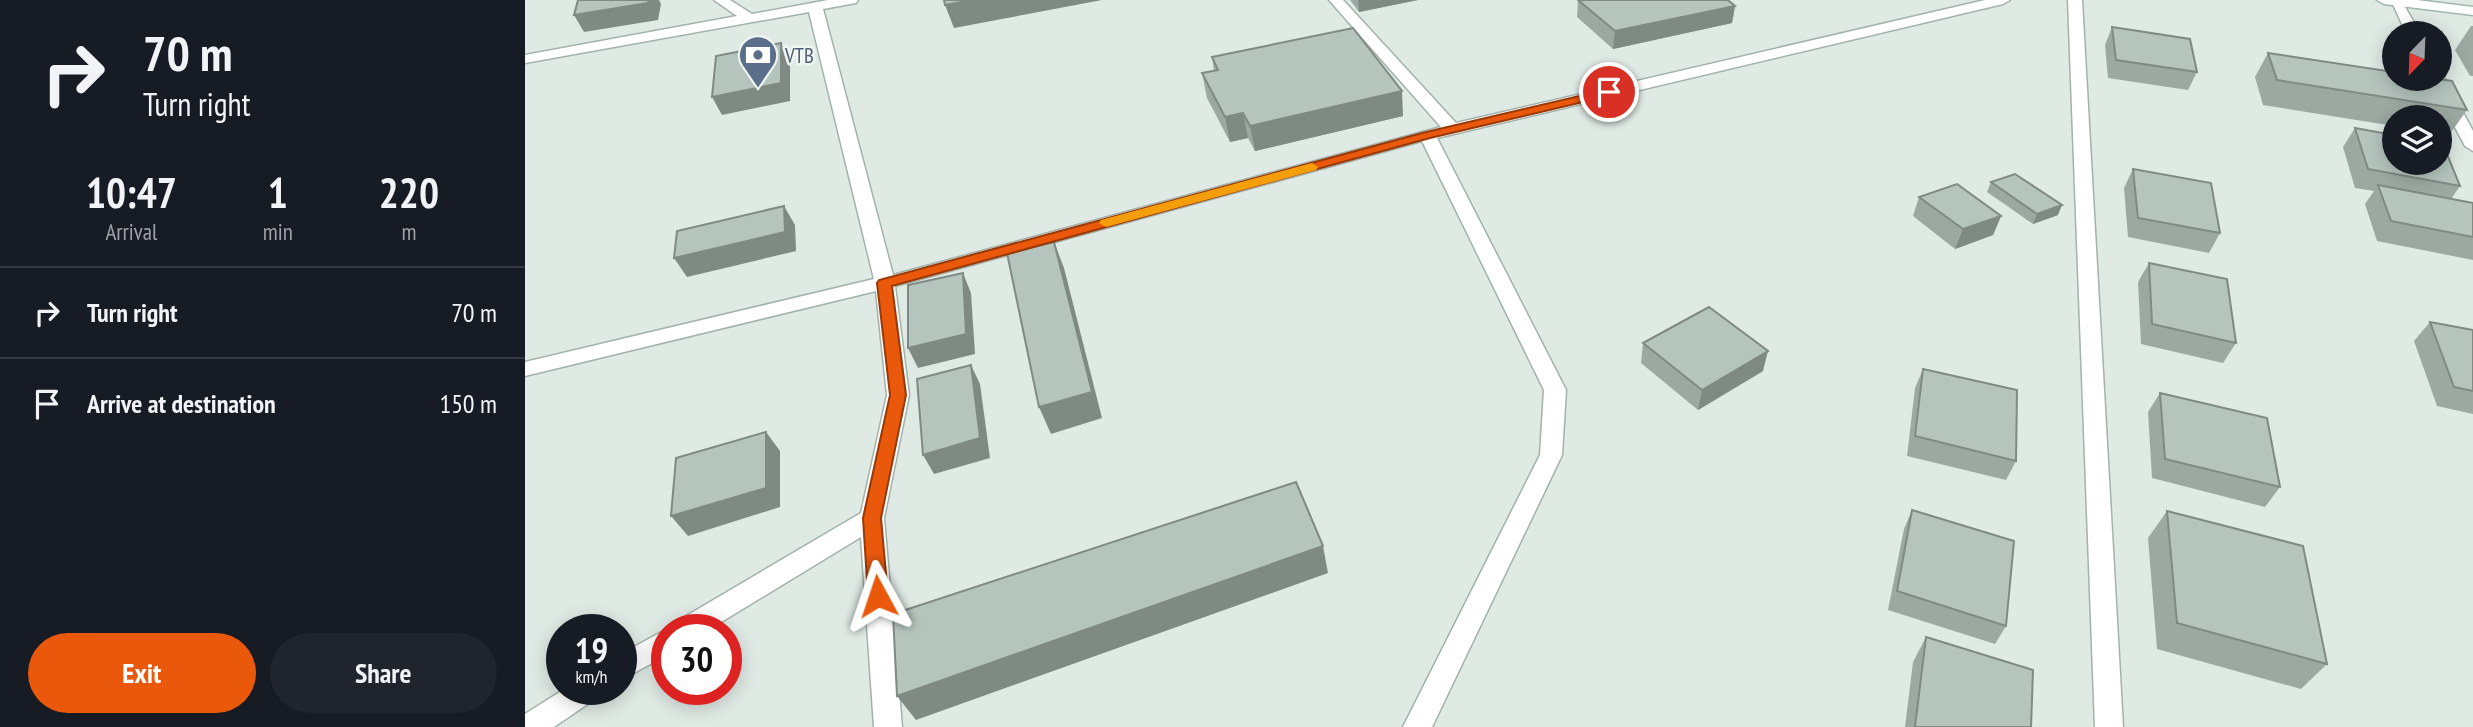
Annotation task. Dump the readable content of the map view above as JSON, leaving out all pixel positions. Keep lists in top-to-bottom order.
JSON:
{
  "places": {
    "bank": ["VTB"]
  },
  "north": "bottom left",
  "page": {
    "turn": ["70 m", "Turn right"],
    "eta": [
      "10:47",
      "Arrival",
      "1",
      "min",
      "220",
      "m"
    ],
    "list": [
      {
        "name": "Turn right",
        "value": "70 m"
      },
      {
        "name": "Arrive at destination",
        "value": "150 m"
      }
    ],
    "speed": "19 km/h",
    "limit": "30",
    "buttons": ["Exit", "Share"]
  }
}
